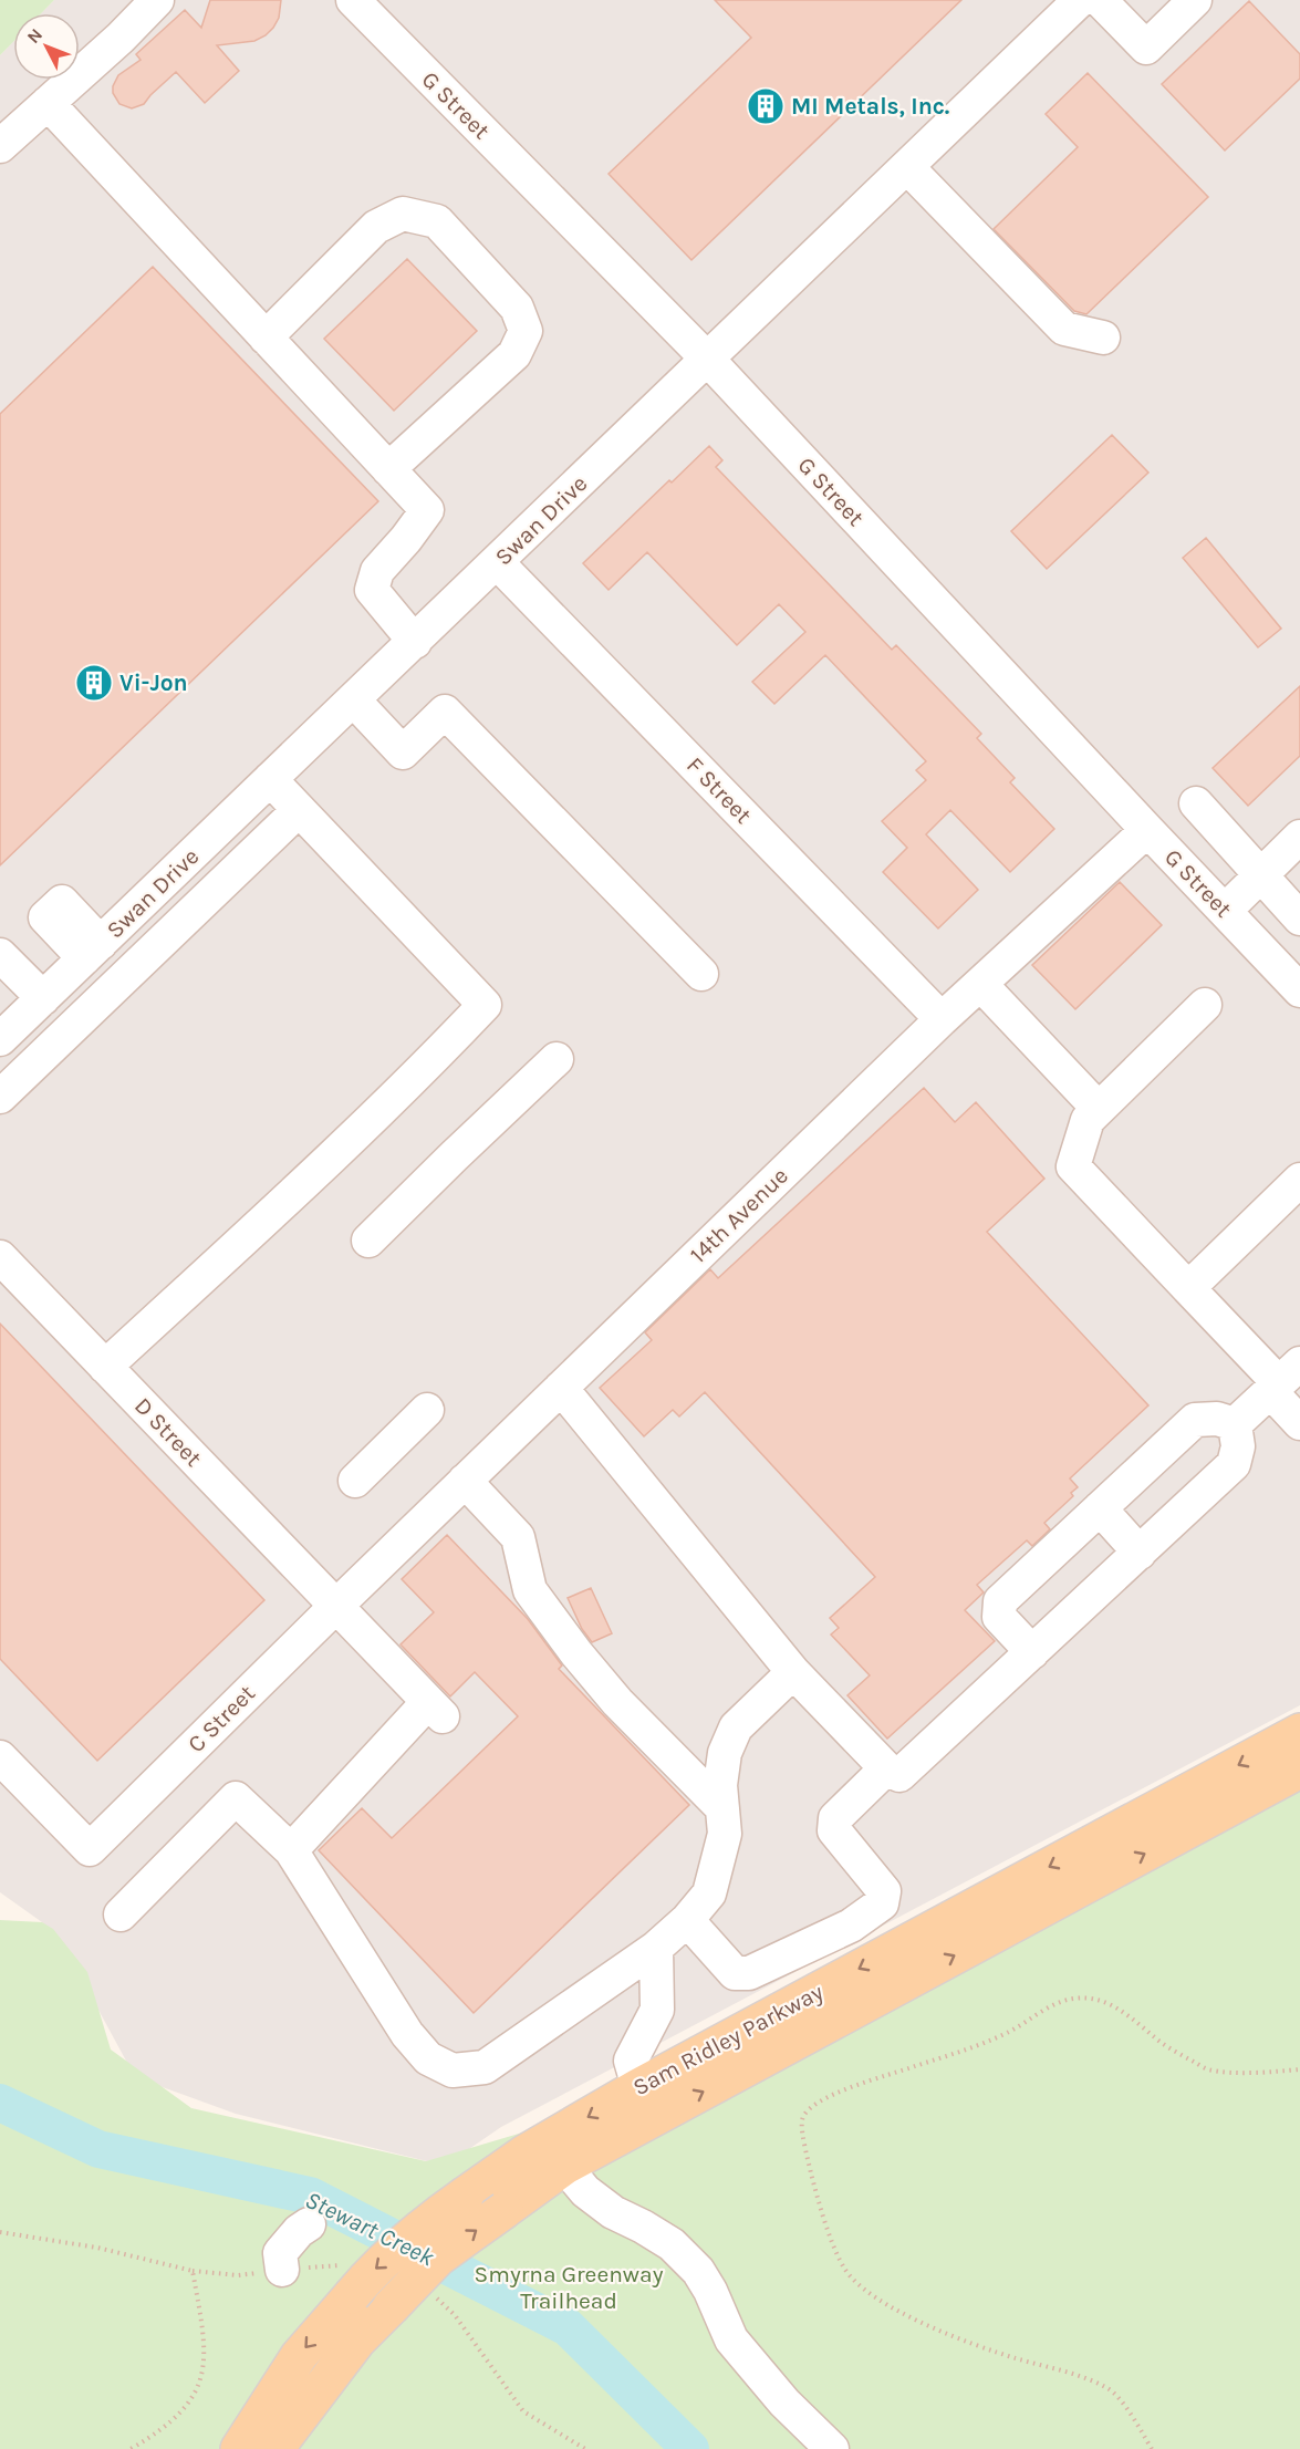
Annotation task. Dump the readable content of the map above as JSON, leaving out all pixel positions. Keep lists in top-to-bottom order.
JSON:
{
  "streets": {
    "main road": ["Sam Ridley Parkway"],
    "street": [
      "G Street",
      "Swan Drive",
      "F Street",
      "14th Avenue",
      "D Street",
      "C Street"
    ]
  },
  "crossings": [
    ["G Street", "Swan Drive"],
    ["G Street", "14th Avenue"],
    ["Swan Drive", "F Street"],
    ["F Street", "14th Avenue"],
    ["14th Avenue", "D Street"],
    ["14th Avenue", "C Street"],
    ["D Street", "C Street"]
  ],
  "water": ["Stewart Creek"],
  "parks": ["Smyrna Greenway Trailhead"],
  "places": {
    "building": ["MI Metals, Inc.", "Vi-Jon"]
  },
  "north": "top left"
}
